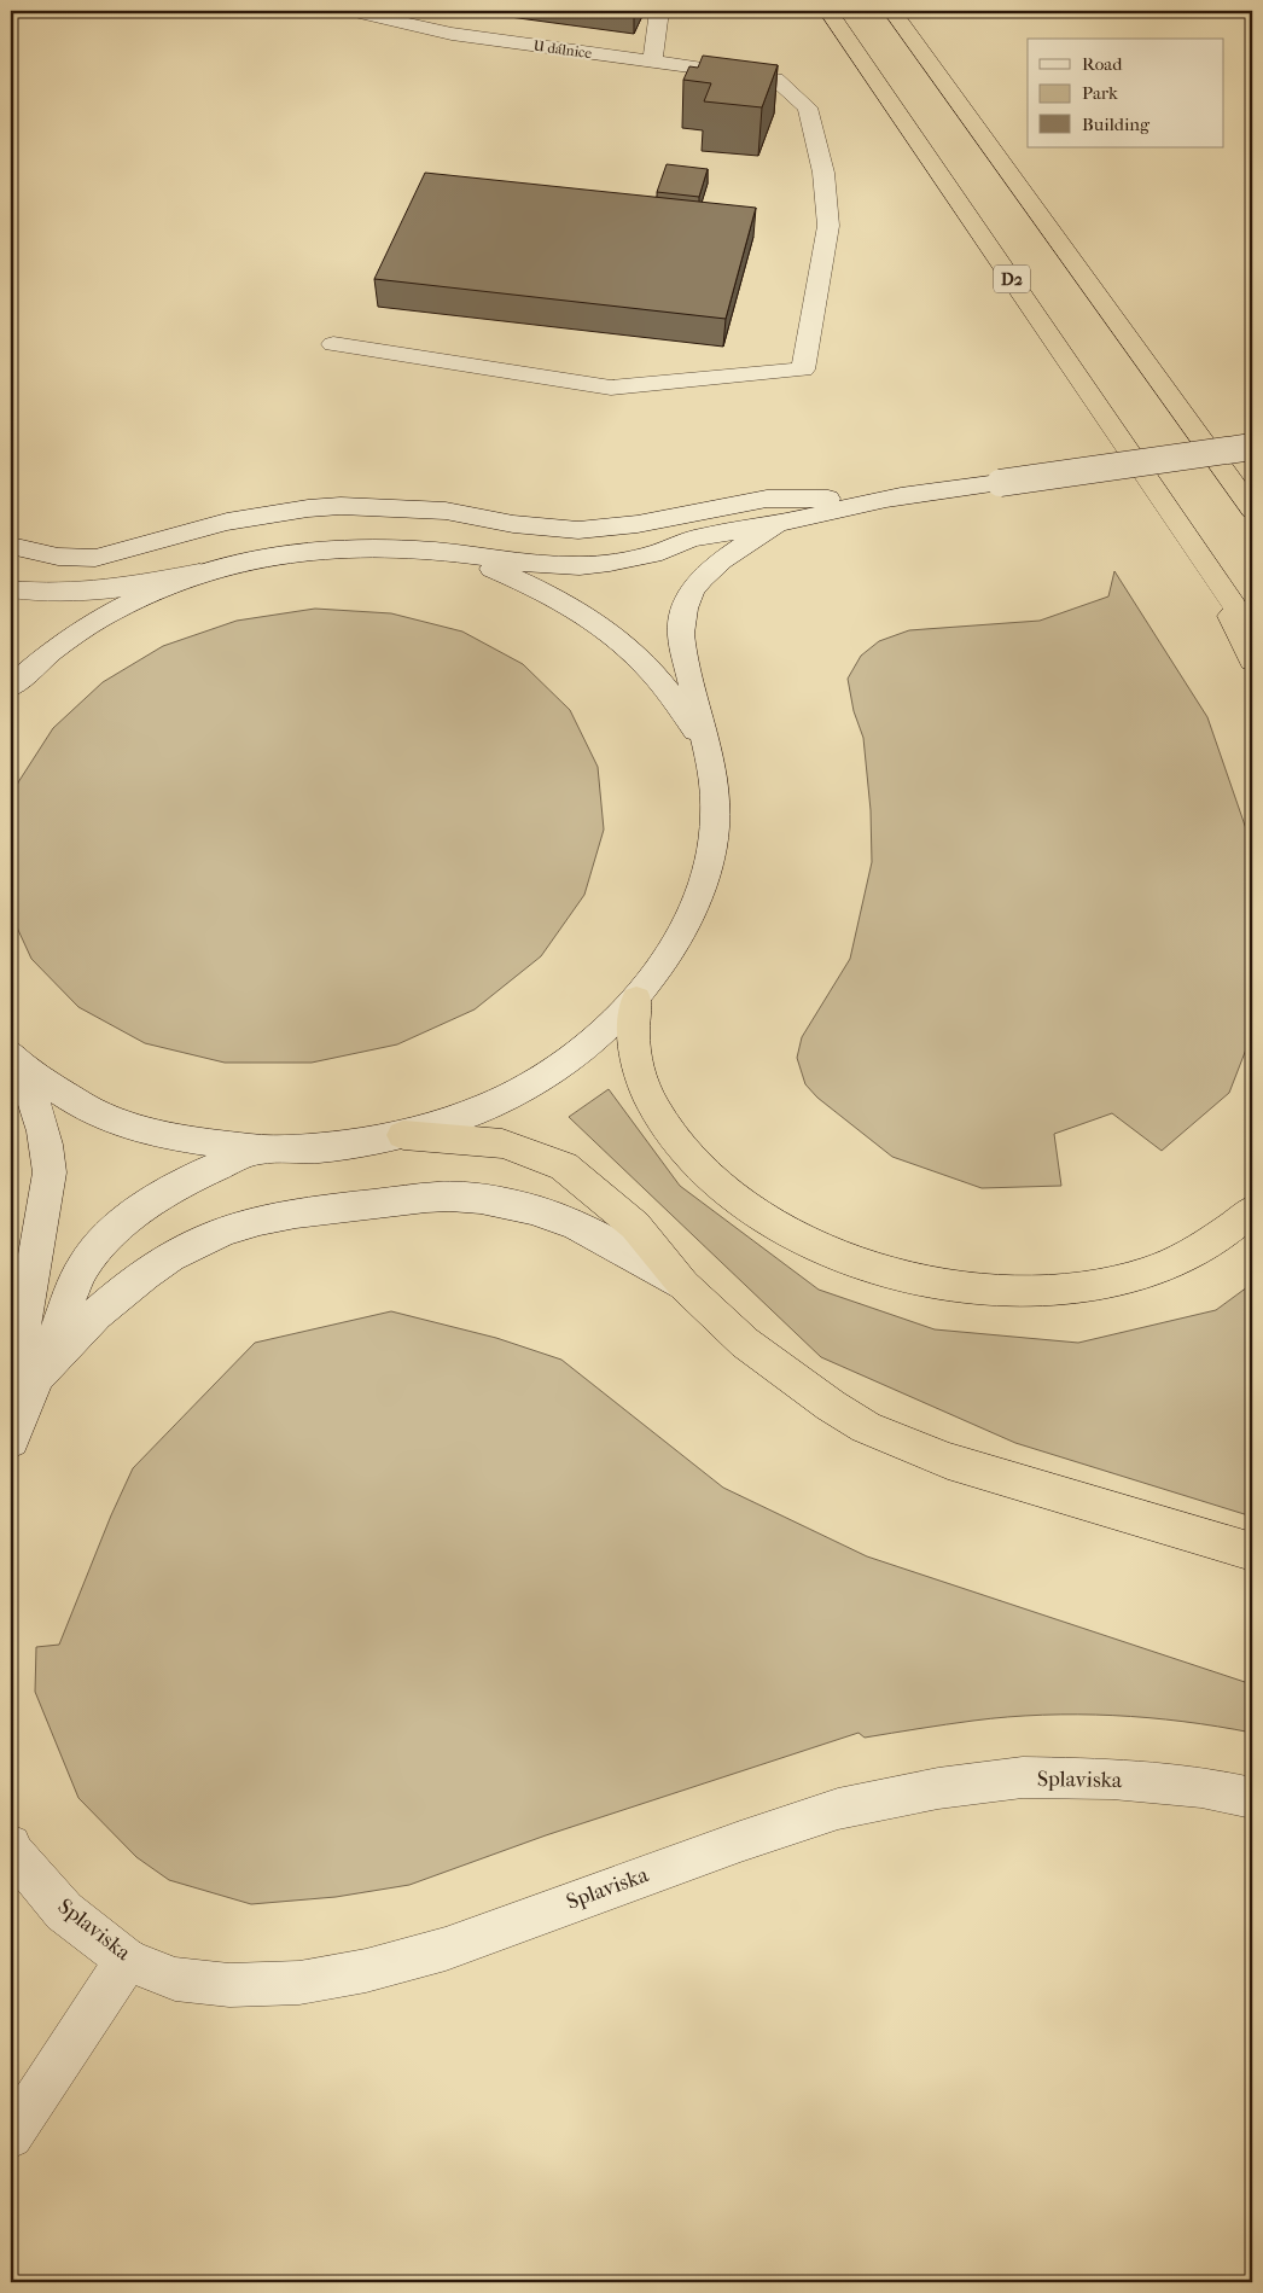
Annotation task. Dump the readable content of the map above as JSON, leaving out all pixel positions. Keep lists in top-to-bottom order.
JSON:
{
  "streets": {
    "highway": ["D2"],
    "main road": ["U dálnice", "Splaviska"]
  },
  "legend": ["Road", "Park", "Building"]
}
